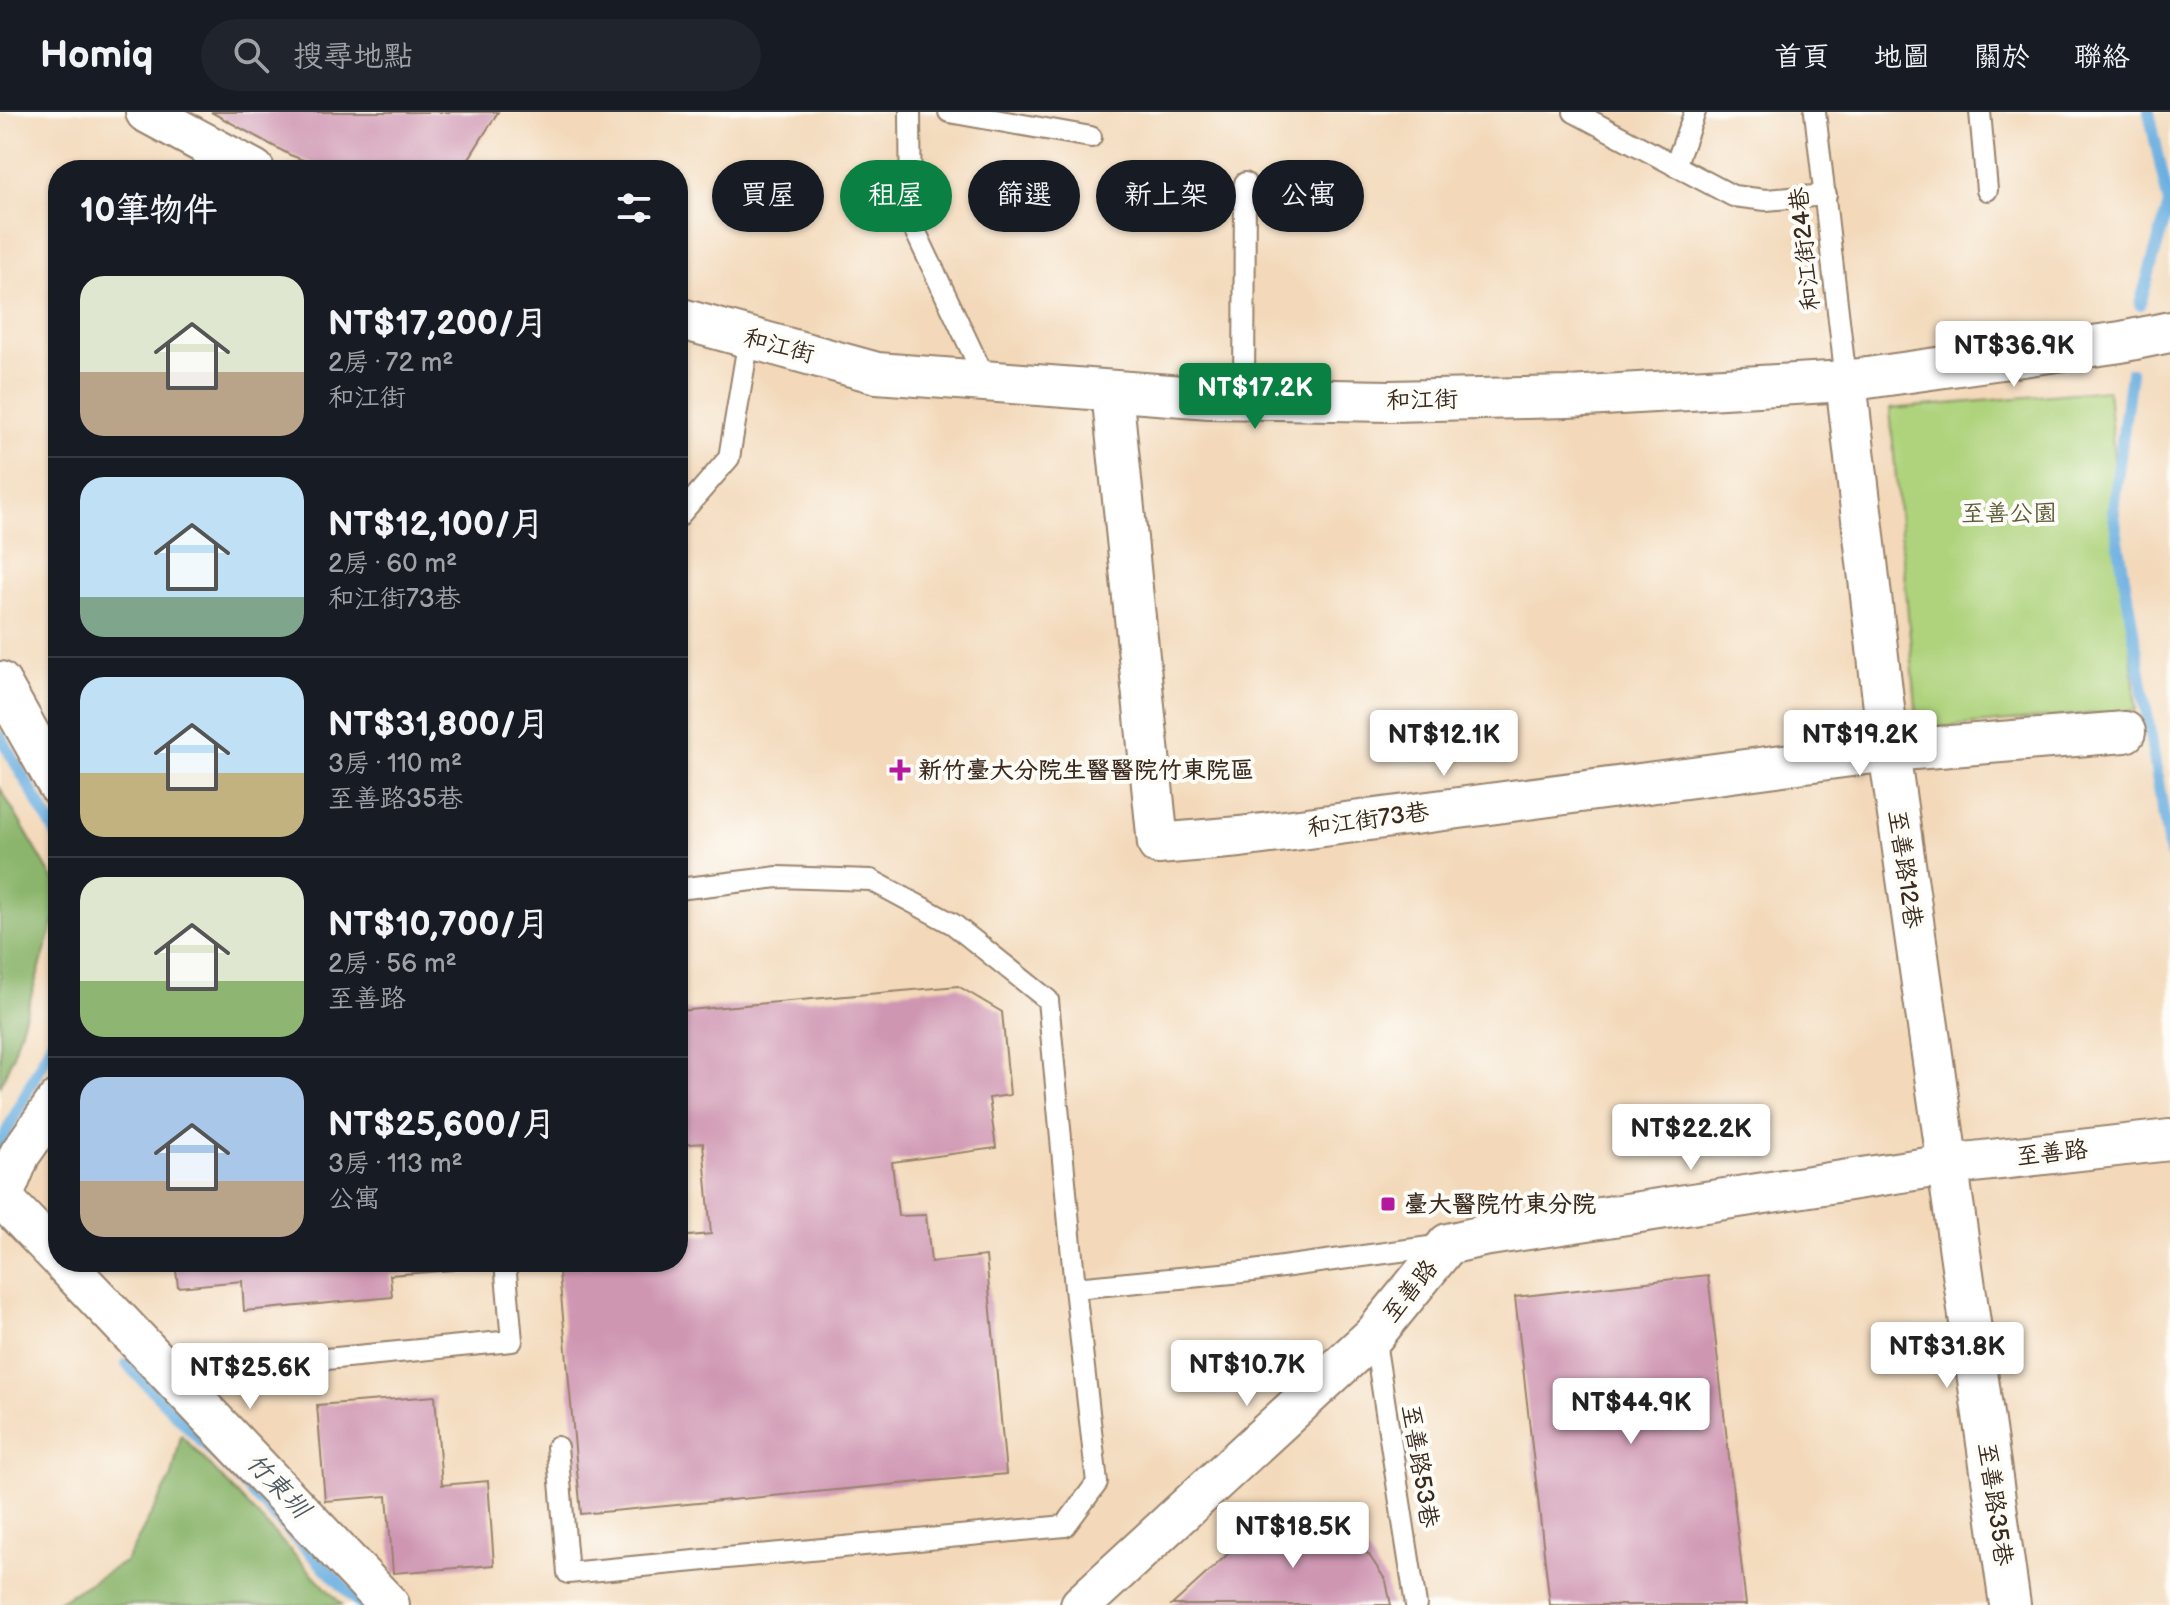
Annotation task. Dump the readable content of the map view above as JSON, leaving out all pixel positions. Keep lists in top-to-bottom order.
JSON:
{
  "streets": {
    "street": [
      "和江街",
      "和江街73巷",
      "至善路12巷",
      "至善路",
      "至善路35巷"
    ],
    "lane": ["和江街24巷", "至善路53巷"]
  },
  "crossings": [
    ["和江街24巷", "和江街"],
    ["和江街24巷", "至善路12巷"],
    ["和江街", "和江街73巷"],
    ["和江街", "至善路12巷"],
    ["和江街73巷", "至善路12巷"],
    ["至善路12巷", "至善路"],
    ["至善路12巷", "至善路35巷"],
    ["至善路", "至善路53巷"],
    ["至善路", "至善路35巷"]
  ],
  "water": ["竹東圳"],
  "parks": ["至善公園"],
  "places": {
    "health": ["新竹臺大分院生醫醫院竹東院區"],
    "transit": ["臺大醫院竹東分院"]
  },
  "page": {
    "header": "Homiq",
    "search": "搜尋地點",
    "nav": [
      "首頁",
      "地圖",
      "關於",
      "聯絡"
    ],
    "chip": [
      "買屋",
      "租屋",
      "篩選",
      "新上架",
      "公寓"
    ],
    "heading": "10筆物件",
    "list": [
      {
        "name": "NT$17,200/月",
        "note": "2房 · 72 m² · 和江街"
      },
      {
        "name": "NT$12,100/月",
        "note": "2房 · 60 m² · 和江街73巷"
      },
      {
        "name": "NT$31,800/月",
        "note": "3房 · 110 m² · 至善路35巷"
      },
      {
        "name": "NT$10,700/月",
        "note": "2房 · 56 m² · 至善路"
      },
      {
        "name": "NT$25,600/月",
        "note": "3房 · 113 m² · 公寓"
      }
    ],
    "price": [
      "NT$36.9K",
      "NT$17.2K",
      "NT$12.1K",
      "NT$19.2K",
      "NT$22.2K",
      "NT$31.8K",
      "NT$10.7K",
      "NT$25.6K",
      "NT$44.9K",
      "NT$18.5K"
    ]
  }
}
